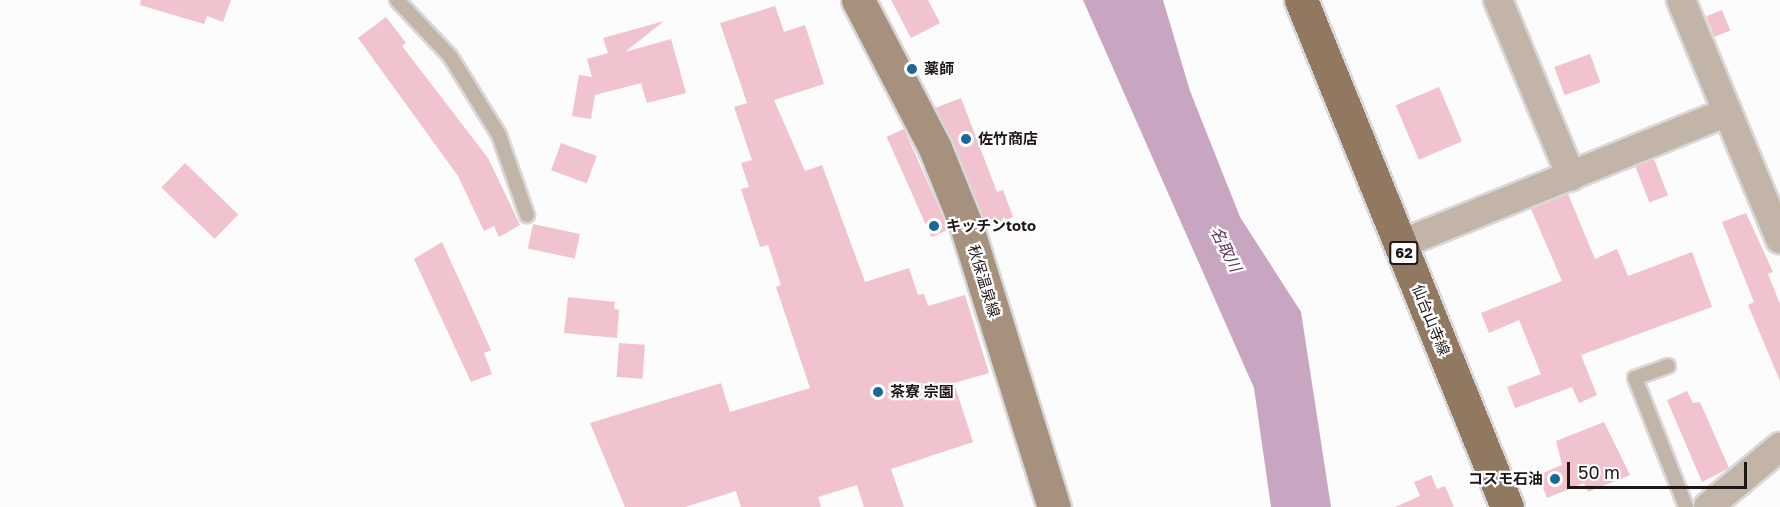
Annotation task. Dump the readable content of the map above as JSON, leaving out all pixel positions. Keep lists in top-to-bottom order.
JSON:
{
  "streets": {
    "main road": ["62", "秋保温泉線", "仙台山寺線"]
  },
  "water": ["名取川"],
  "places": [
    "薬師",
    "佐竹商店",
    "キッチンtoto",
    "茶寮 宗園",
    "コスモ石油"
  ],
  "scale_bar": "50 m"
}
